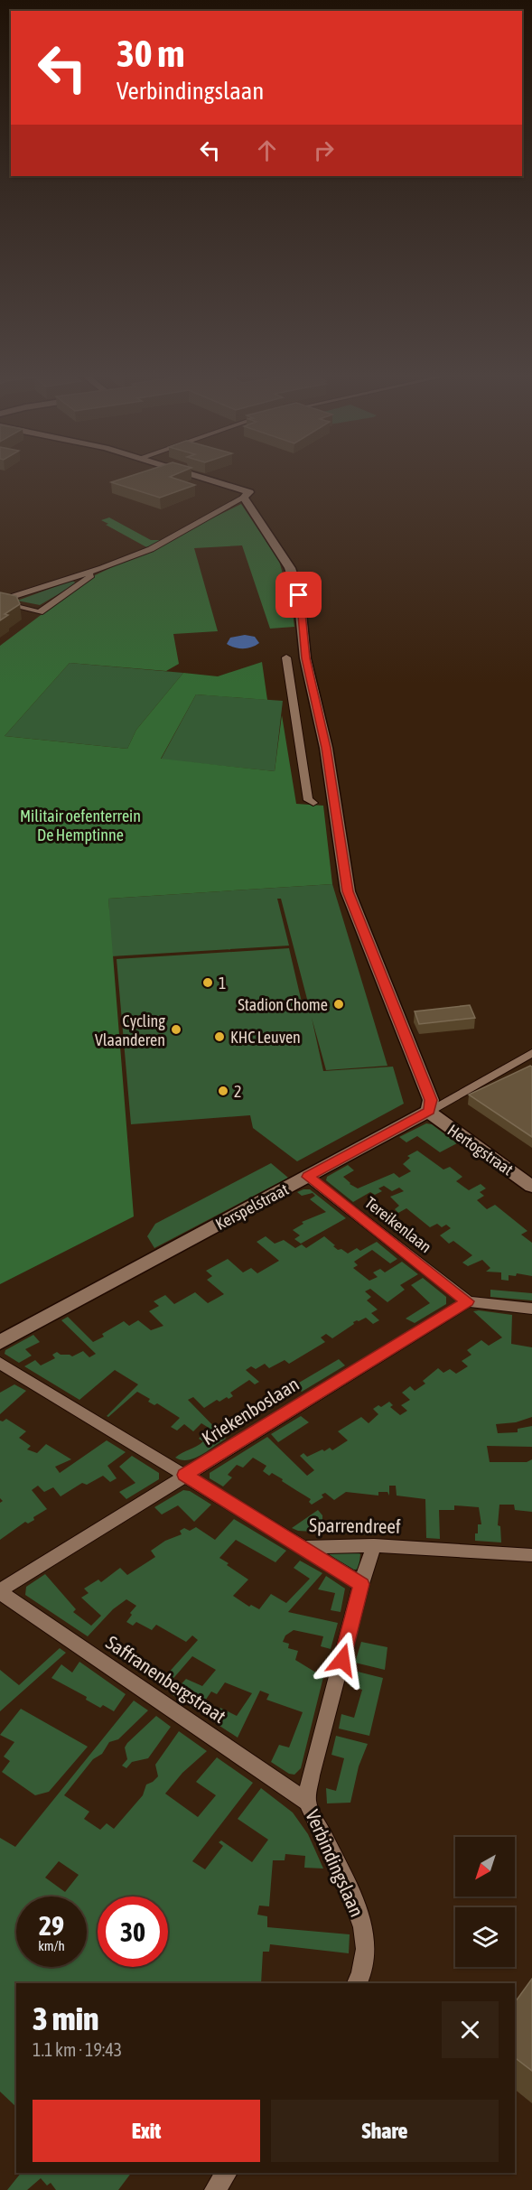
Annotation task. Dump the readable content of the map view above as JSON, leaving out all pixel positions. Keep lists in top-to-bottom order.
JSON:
{
  "streets": {
    "street": [
      "Hertogstraat",
      "Kerspelstraat",
      "Tereikenlaan",
      "Kriekenboslaan",
      "Sparrendreef",
      "Saffranenbergstraat",
      "Verbindingslaan"
    ]
  },
  "crossings": [
    ["Hertogstraat", "Kerspelstraat"],
    ["Kerspelstraat", "Tereikenlaan"],
    ["Tereikenlaan", "Kriekenboslaan"],
    ["Kriekenboslaan", "Sparrendreef"],
    ["Kriekenboslaan", "Saffranenbergstraat"],
    ["Sparrendreef", "Verbindingslaan"],
    ["Saffranenbergstraat", "Verbindingslaan"]
  ],
  "parks": ["Militair oefenterrein De Hemptinne"],
  "places": [
    "1",
    "Stadion Chome",
    "Cycling Vlaanderen",
    "KHC Leuven",
    "2"
  ],
  "north": "bottom left",
  "page": {
    "turn": ["30 m", "Verbindingslaan"],
    "speed": "29 km/h",
    "limit": "30",
    "heading": ["3 min", "1.1 km · 19:43"],
    "buttons": ["Exit", "Share"]
  }
}
